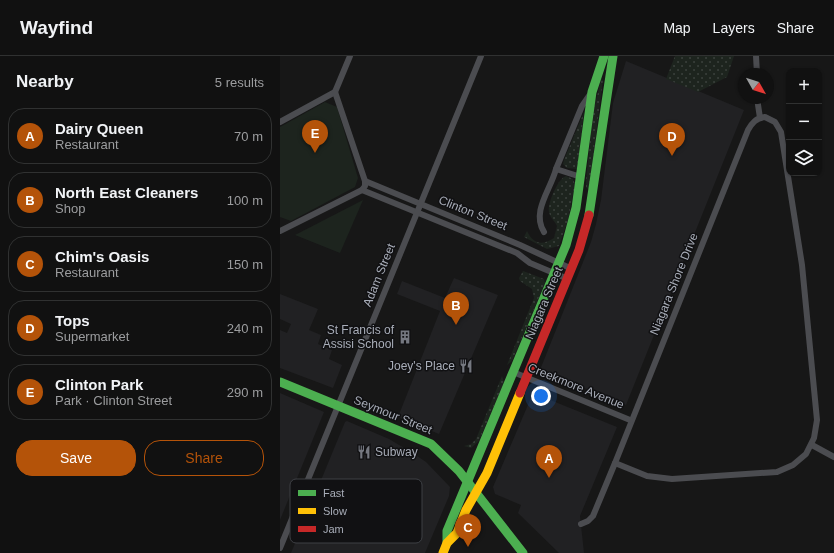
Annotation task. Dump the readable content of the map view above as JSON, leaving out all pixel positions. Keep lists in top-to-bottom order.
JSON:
{
  "streets": {
    "main road": ["Niagara Street", "Seymour Street"],
    "street": [
      "Clinton Street",
      "Adam Street",
      "Niagara Shore Drive",
      "Creekmore Avenue"
    ]
  },
  "crossings": [
    ["Clinton Street", "Adam Street"],
    ["Clinton Street", "Niagara Street"],
    ["Adam Street", "Seymour Street"],
    ["Niagara Shore Drive", "Creekmore Avenue"],
    ["Niagara Street", "Creekmore Avenue"],
    ["Niagara Street", "Seymour Street"]
  ],
  "places": {
    "building": ["St Francis of Assisi School"],
    "restaurant": ["Joey's Place", "Subway"]
  },
  "legend": ["Fast", "Slow", "Jam"],
  "north": "bottom right",
  "page": {
    "header": "Wayfind",
    "nav": ["Map", "Layers", "Share"],
    "heading": ["Nearby", "5 results"],
    "map_buttons": ["+", "−"],
    "list": [
      {
        "mark": "A",
        "name": "Dairy Queen",
        "note": "Restaurant",
        "value": "70 m"
      },
      {
        "mark": "B",
        "name": "North East Cleaners",
        "note": "Shop",
        "value": "100 m"
      },
      {
        "mark": "C",
        "name": "Chim's Oasis",
        "note": "Restaurant",
        "value": "150 m"
      },
      {
        "mark": "D",
        "name": "Tops",
        "note": "Supermarket",
        "value": "240 m"
      },
      {
        "mark": "E",
        "name": "Clinton Park",
        "note": "Park · Clinton Street",
        "value": "290 m"
      }
    ],
    "pins": [
      "E",
      "D",
      "B",
      "A",
      "C"
    ],
    "buttons": ["Save", "Share"]
  }
}
